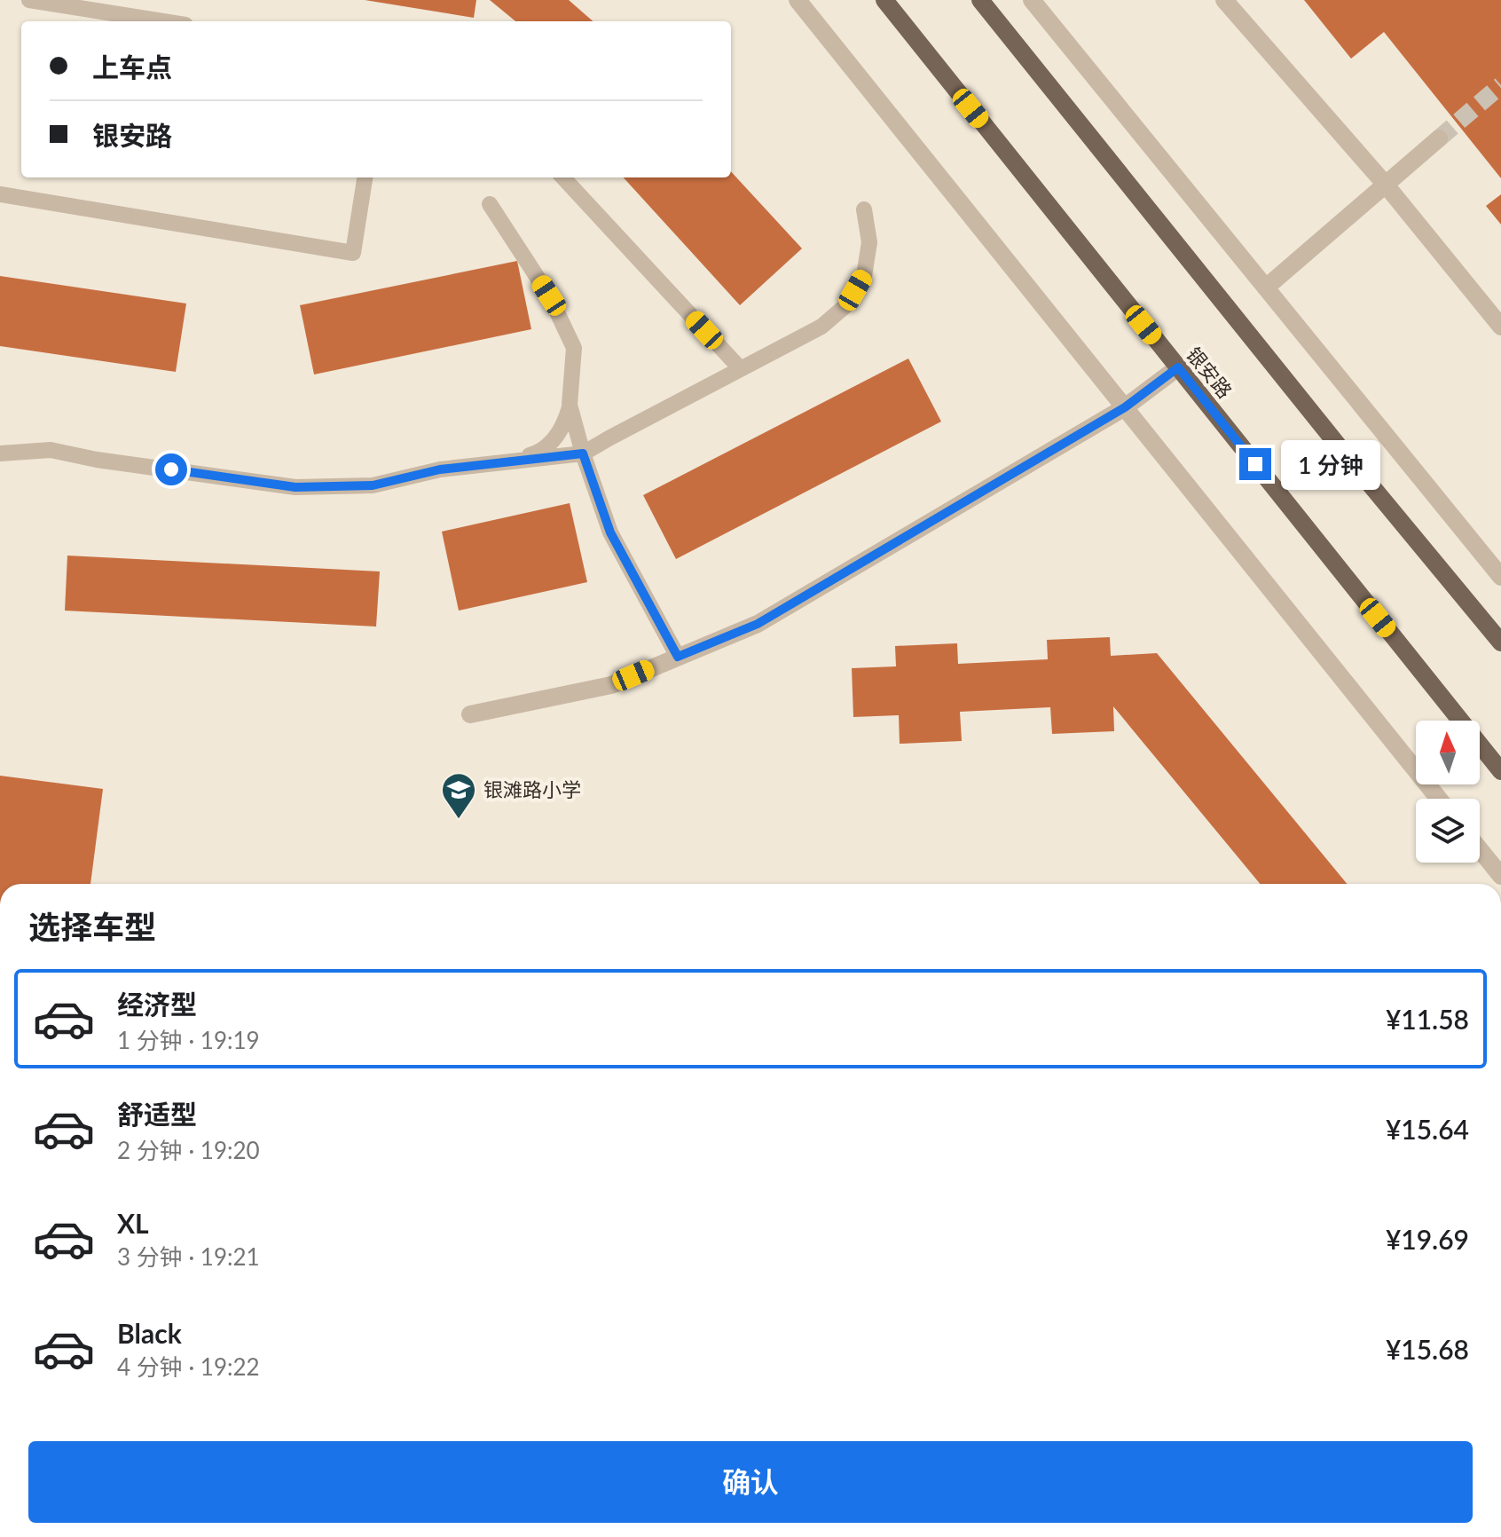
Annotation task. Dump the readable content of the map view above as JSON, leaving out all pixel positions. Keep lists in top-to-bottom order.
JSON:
{
  "streets": {
    "main road": ["银安路"]
  },
  "places": {
    "school or university": ["银滩路小学"]
  },
  "north": "top",
  "page": {
    "banner": ["上车点", "银安路"],
    "bubble": "1 分钟",
    "heading": "选择车型",
    "list": [
      {
        "name": "经济型",
        "note": "1 分钟 · 19:19",
        "value": "¥11.58"
      },
      {
        "name": "舒适型",
        "note": "2 分钟 · 19:20",
        "value": "¥15.64"
      },
      {
        "name": "XL",
        "note": "3 分钟 · 19:21",
        "value": "¥19.69"
      },
      {
        "name": "Black",
        "note": "4 分钟 · 19:22",
        "value": "¥15.68"
      }
    ],
    "buttons": "确认"
  }
}
